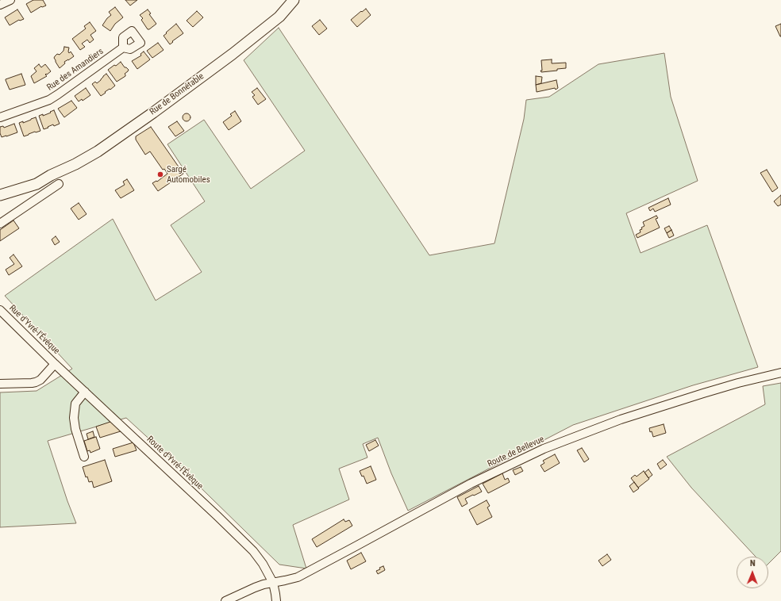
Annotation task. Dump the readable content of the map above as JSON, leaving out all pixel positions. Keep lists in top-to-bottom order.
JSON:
{
  "streets": {
    "main road": ["Rue de Bonnétable"],
    "street": [
      "Rue des Amandiers",
      "Rue d'Yvré-l'Évêque",
      "Route de Bellevue",
      "Route d'Yvré-l'Évêque"
    ]
  },
  "crossings": [
    ["Rue d'Yvré-l'Évêque", "Route d'Yvré-l'Évêque"],
    ["Route de Bellevue", "Route d'Yvré-l'Évêque"]
  ],
  "places": ["Sargé Automobiles"],
  "north": "top"
}
